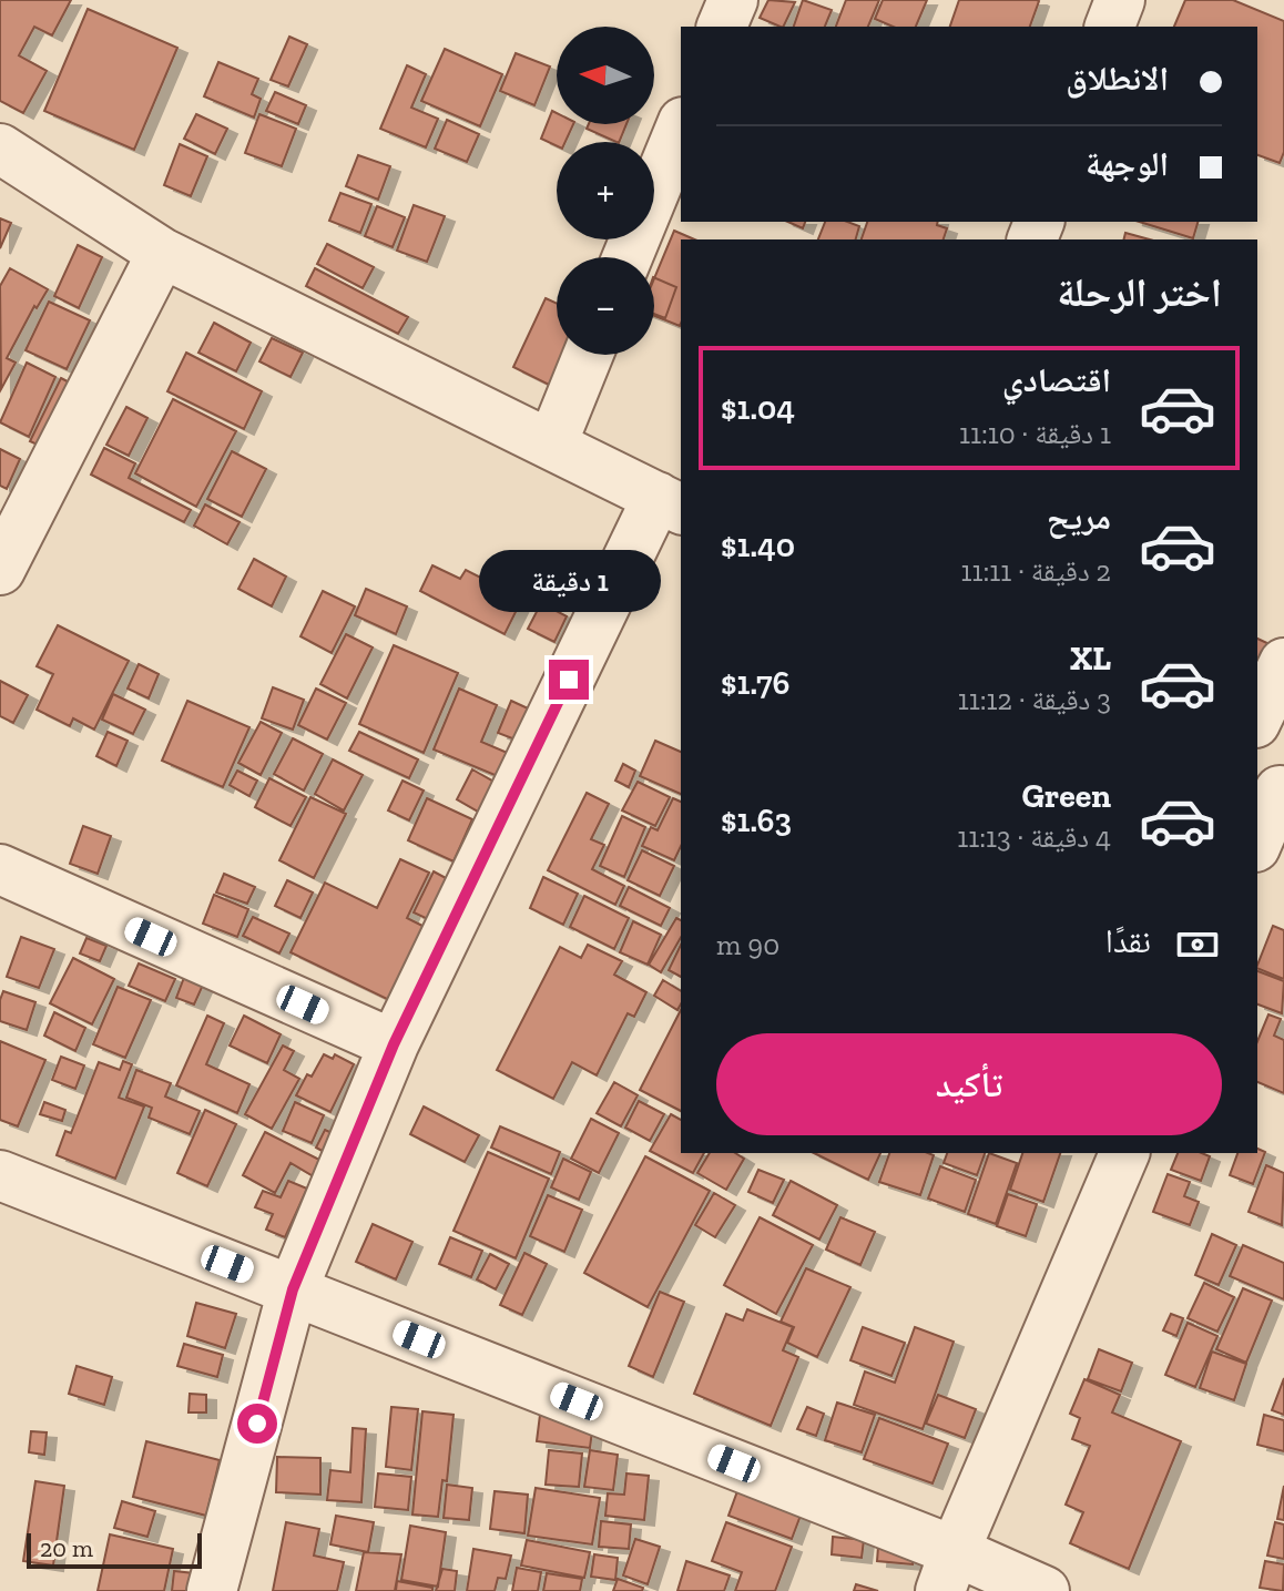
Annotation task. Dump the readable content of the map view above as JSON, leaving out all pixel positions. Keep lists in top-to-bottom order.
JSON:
{
  "scale_bar": "20 m",
  "north": "left",
  "page": {
    "map_buttons": ["+", "−"],
    "banner": ["الانطلاق", "الوجهة"],
    "heading": "اختر الرحلة",
    "list": [
      {
        "name": "اقتصادي",
        "note": "1 دقيقة · 11:10",
        "value": "$1.04"
      },
      {
        "name": "مريح",
        "note": "2 دقيقة · 11:11",
        "value": "$1.40"
      },
      {
        "name": "XL",
        "note": "3 دقيقة · 11:12",
        "value": "$1.76"
      },
      {
        "name": "Green",
        "note": "4 دقيقة · 11:13",
        "value": "$1.63"
      }
    ],
    "bubble": "1 دقيقة",
    "pay": ["نقدًا", "90 m"],
    "buttons": "تأكيد",
    "scale": "20 m"
  }
}
